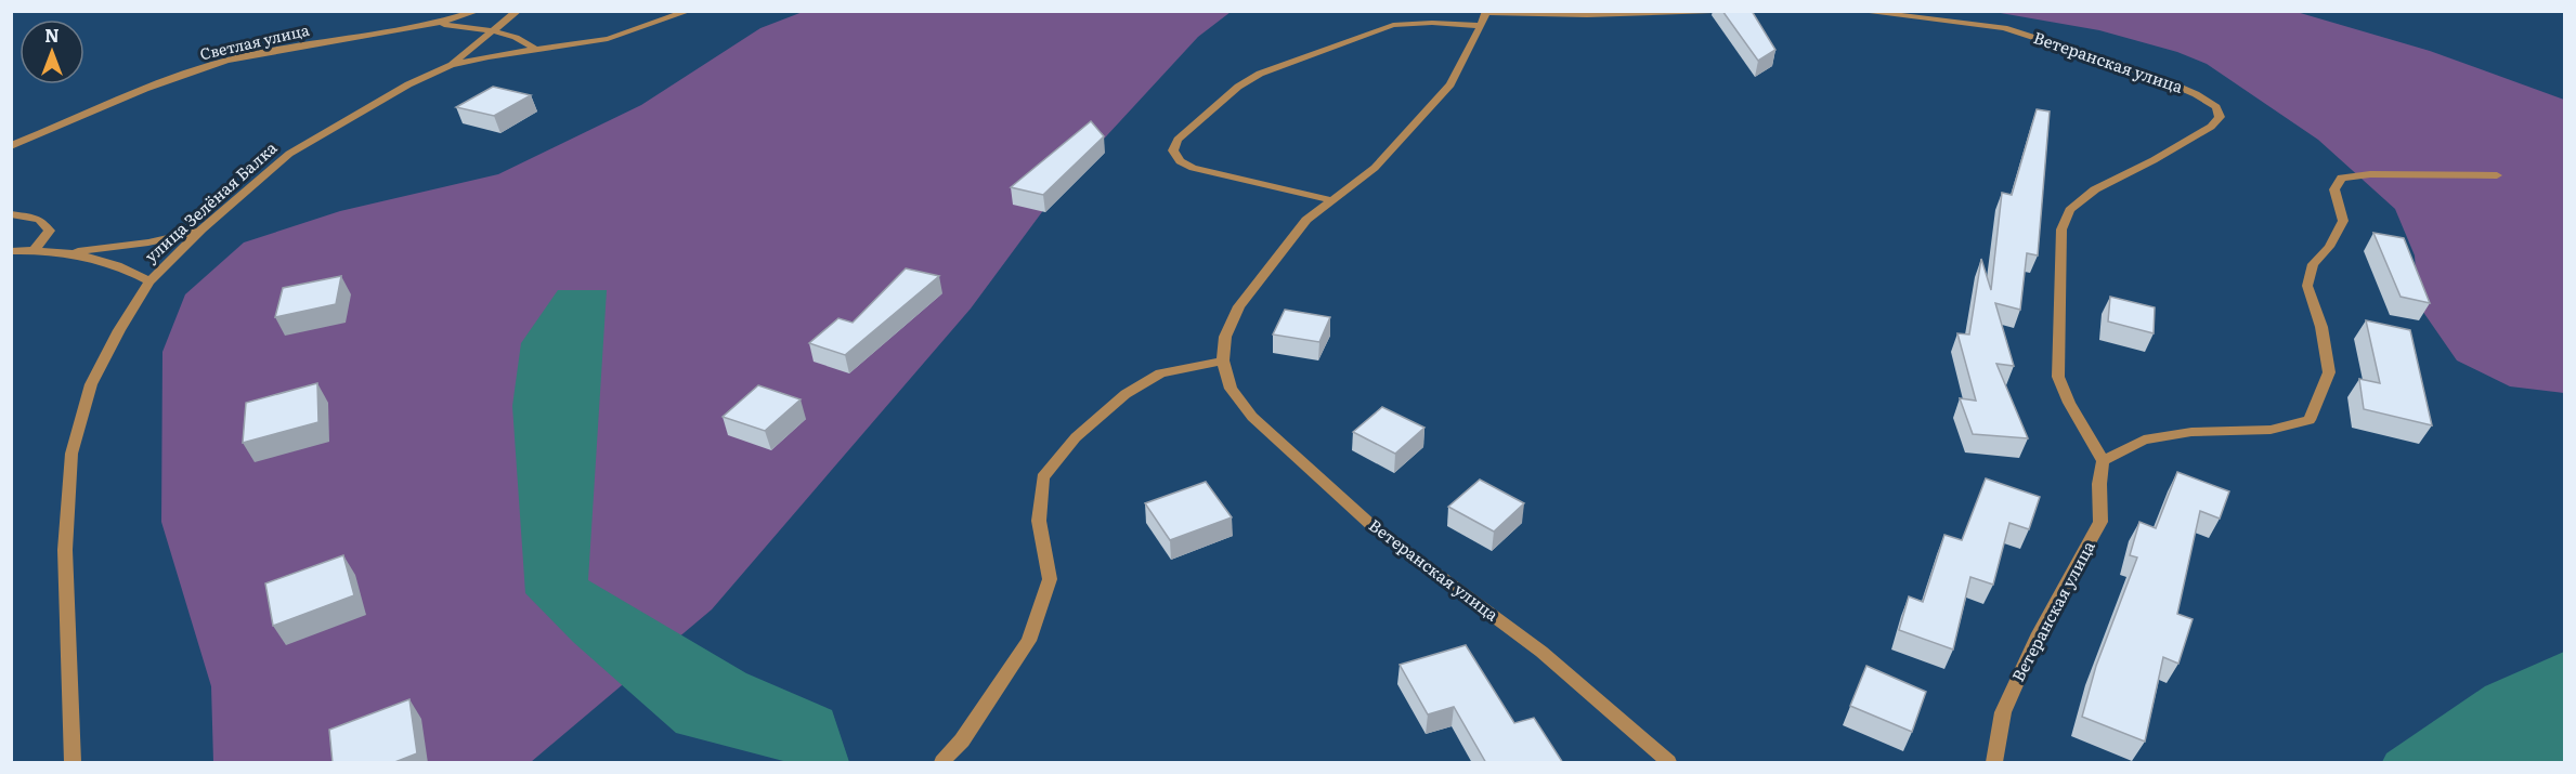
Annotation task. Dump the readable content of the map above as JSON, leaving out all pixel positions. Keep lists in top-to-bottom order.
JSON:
{
  "streets": {
    "street": ["Светлая улица", "Ветеранская улица", "улица Зелёная Балка"]
  },
  "north": "top"
}
